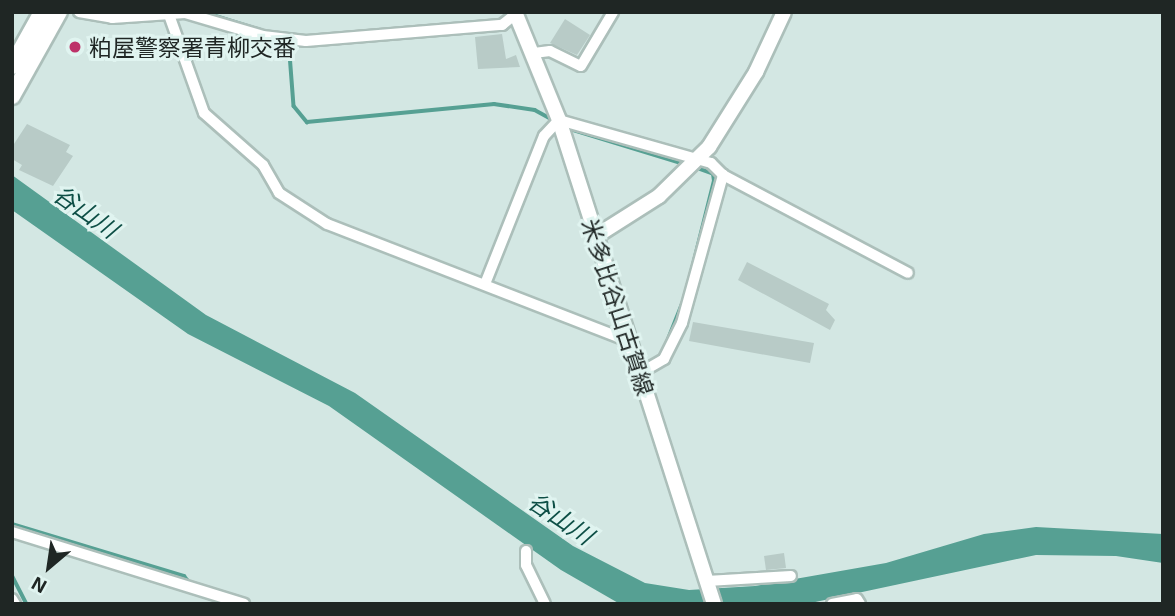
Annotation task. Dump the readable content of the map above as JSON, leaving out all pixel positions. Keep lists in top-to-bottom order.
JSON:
{
  "streets": {
    "main road": ["米多比谷山古賀線"]
  },
  "water": ["谷山川"],
  "places": ["粕屋警察署青柳交番"],
  "north": "bottom left"
}
